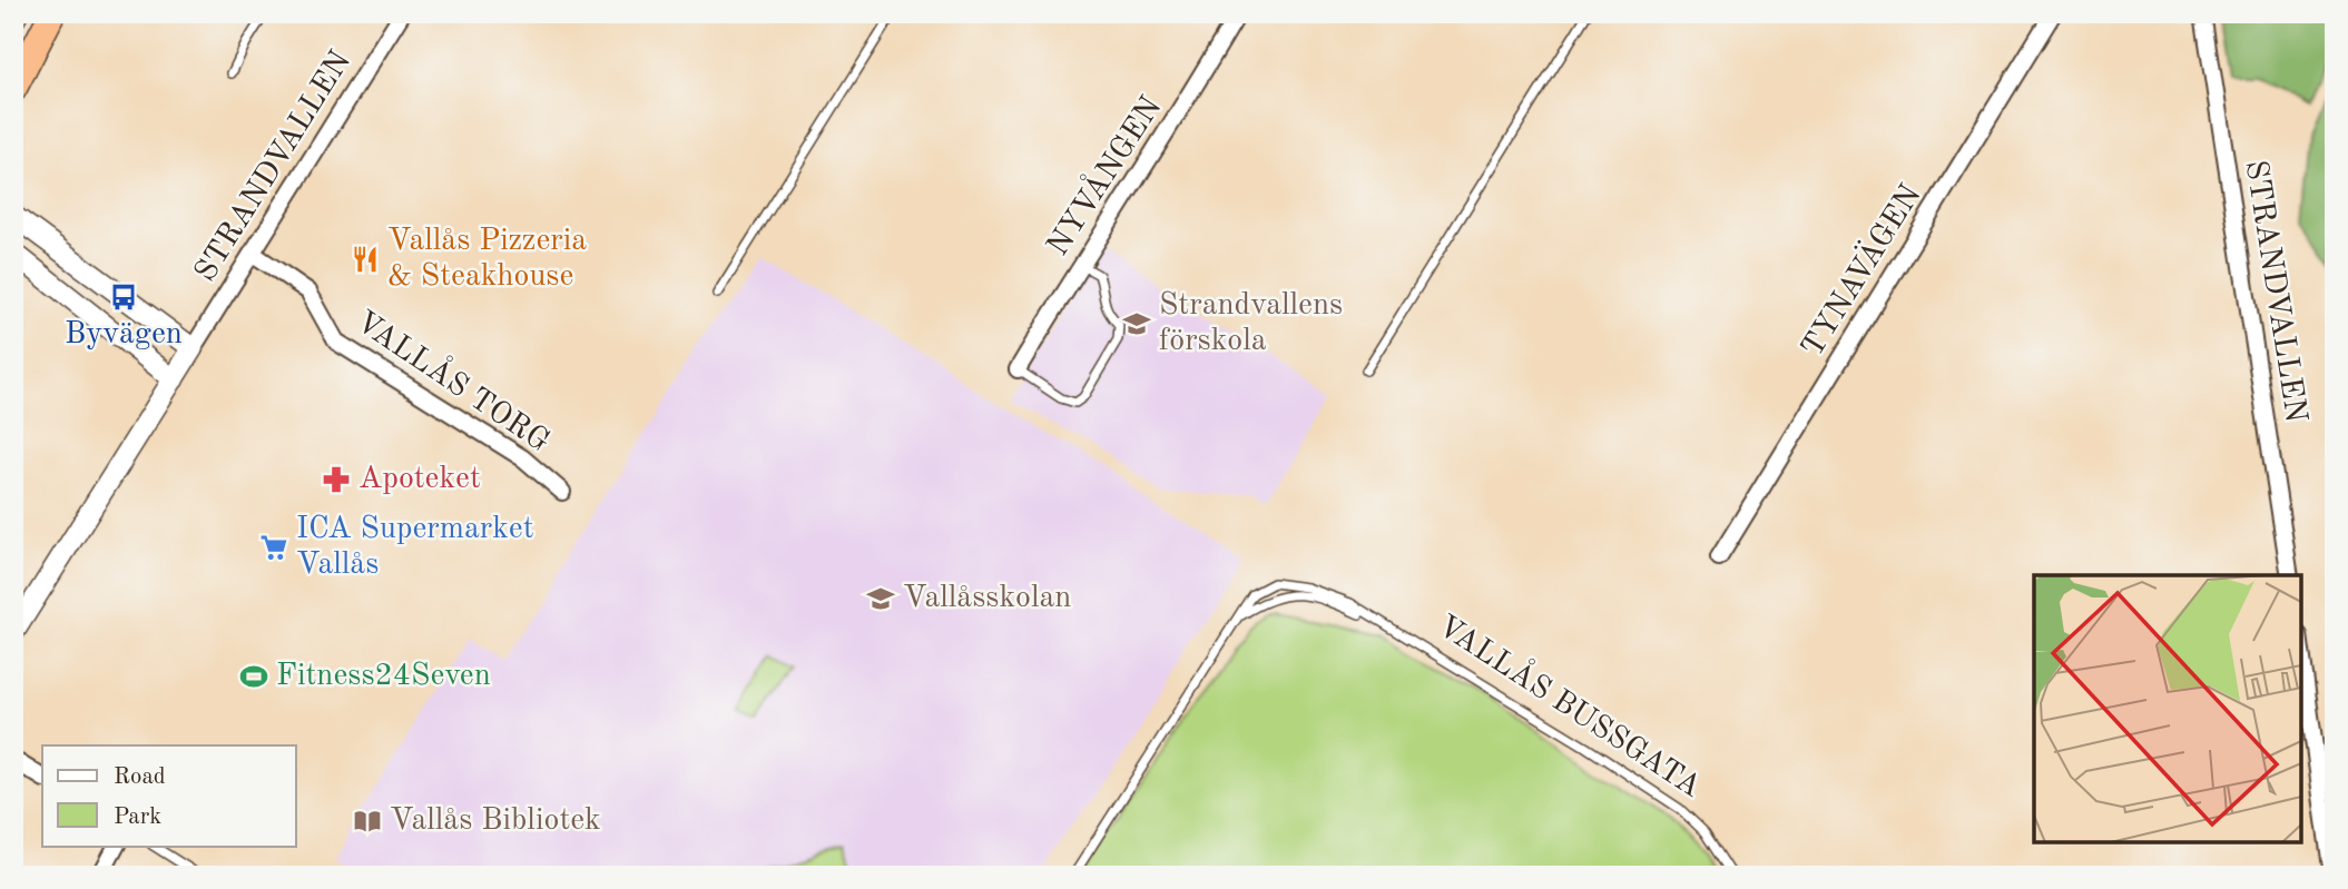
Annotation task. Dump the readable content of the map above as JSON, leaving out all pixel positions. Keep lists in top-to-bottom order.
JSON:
{
  "streets": {
    "street": [
      "STRANDVALLEN",
      "NYVÅNGEN",
      "TYNAVÄGEN",
      "VALLÅS TORG"
    ],
    "lane": ["VALLÅS BUSSGATA"]
  },
  "crossings": [
    ["STRANDVALLEN", "VALLÅS TORG"]
  ],
  "places": {
    "restaurant": ["Vallås Pizzeria & Steakhouse"],
    "bus stop": ["Byvägen"],
    "school or university": ["Strandvallens förskola", "Vallåsskolan"],
    "pharmacy": ["Apoteket"],
    "supermarket": ["ICA Supermarket Vallås"],
    "sports": ["Fitness24Seven"],
    "library": ["Vallås Bibliotek"]
  },
  "legend": ["Road", "Park"]
}
